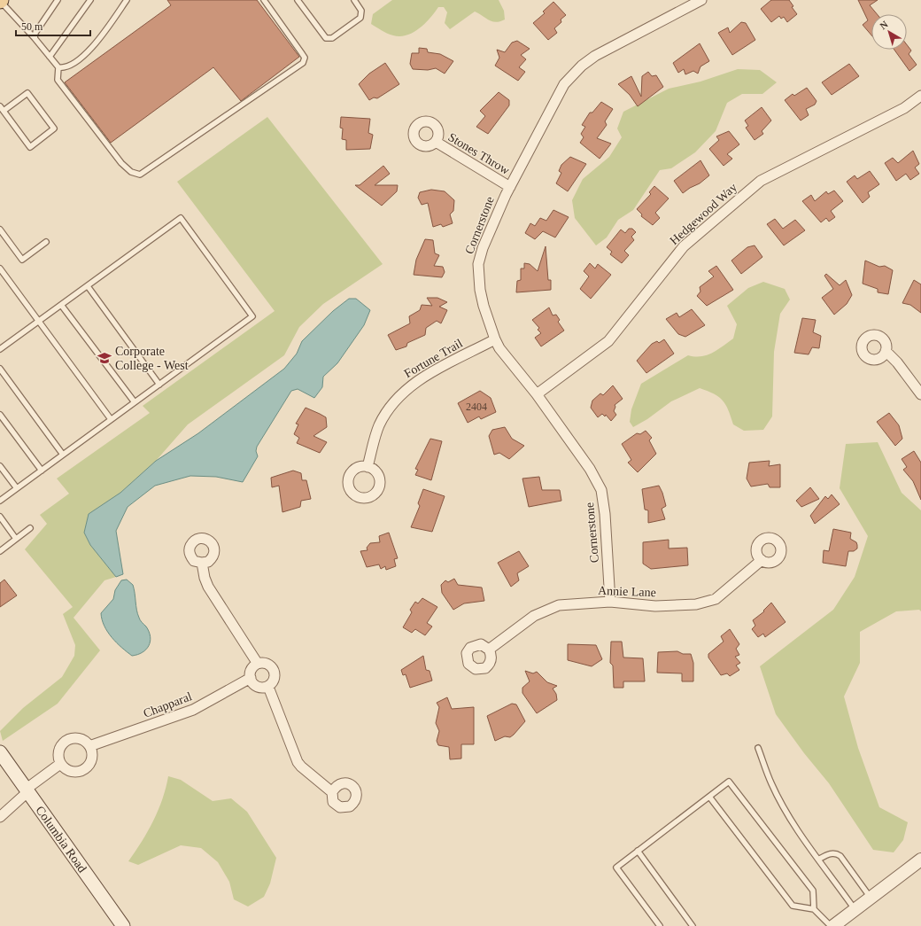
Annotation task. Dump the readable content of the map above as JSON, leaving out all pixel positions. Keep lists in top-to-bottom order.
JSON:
{
  "streets": {
    "main road": ["Columbia Road"],
    "street": [
      "Stones Throw",
      "Hedgewood Way",
      "Cornerstone",
      "Fortune Trail",
      "Annie Lane",
      "Chapparal"
    ]
  },
  "crossings": [
    ["Stones Throw", "Cornerstone"],
    ["Hedgewood Way", "Cornerstone"],
    ["Cornerstone", "Fortune Trail"],
    ["Cornerstone", "Annie Lane"]
  ],
  "places": {
    "school or university": ["Corporate College - West"]
  },
  "house_numbers": ["2404"],
  "scale_bar": "50 m",
  "north": "top left"
}
